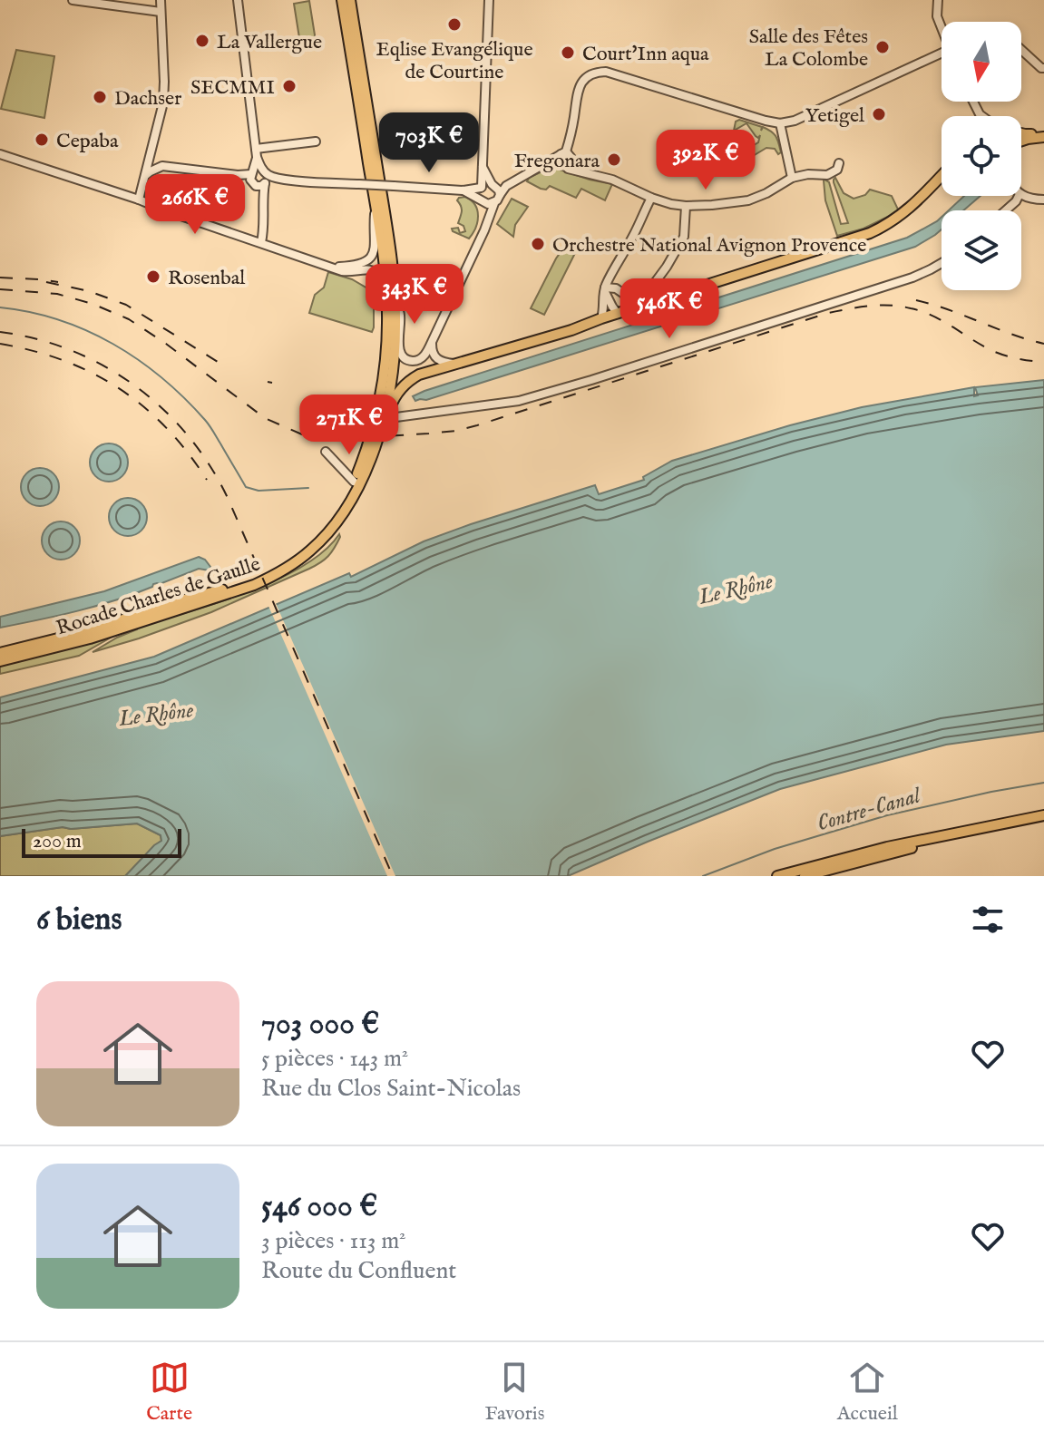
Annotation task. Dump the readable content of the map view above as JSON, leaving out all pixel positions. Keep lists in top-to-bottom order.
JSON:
{
  "streets": {
    "main road": ["Rocade Charles de Gaulle"]
  },
  "water": ["Le Rhône", "Contre-Canal"],
  "places": [
    "Eqlise Evangélique de Courtine",
    "La Vallergue",
    "Salle des Fêtes La Colombe",
    "Court'Inn aqua",
    "SECMMI",
    "Dachser",
    "Yetigel",
    "Cepaba",
    "Fregonara",
    "Orchestre National Avignon Provence",
    "Rosenbal"
  ],
  "scale_bar": "200 m",
  "north": "bottom",
  "page": {
    "price": [
      "703K €",
      "392K €",
      "266K €",
      "343K €",
      "546K €",
      "271K €"
    ],
    "scale": "200 m",
    "heading": "6 biens",
    "list": [
      {
        "name": "703 000 €",
        "note": "5 pièces · 143 m² · Rue du Clos Saint-Nicolas"
      },
      {
        "name": "546 000 €",
        "note": "3 pièces · 113 m² · Route du Confluent"
      }
    ],
    "tabs": ["Carte", "Favoris", "Accueil"]
  }
}
